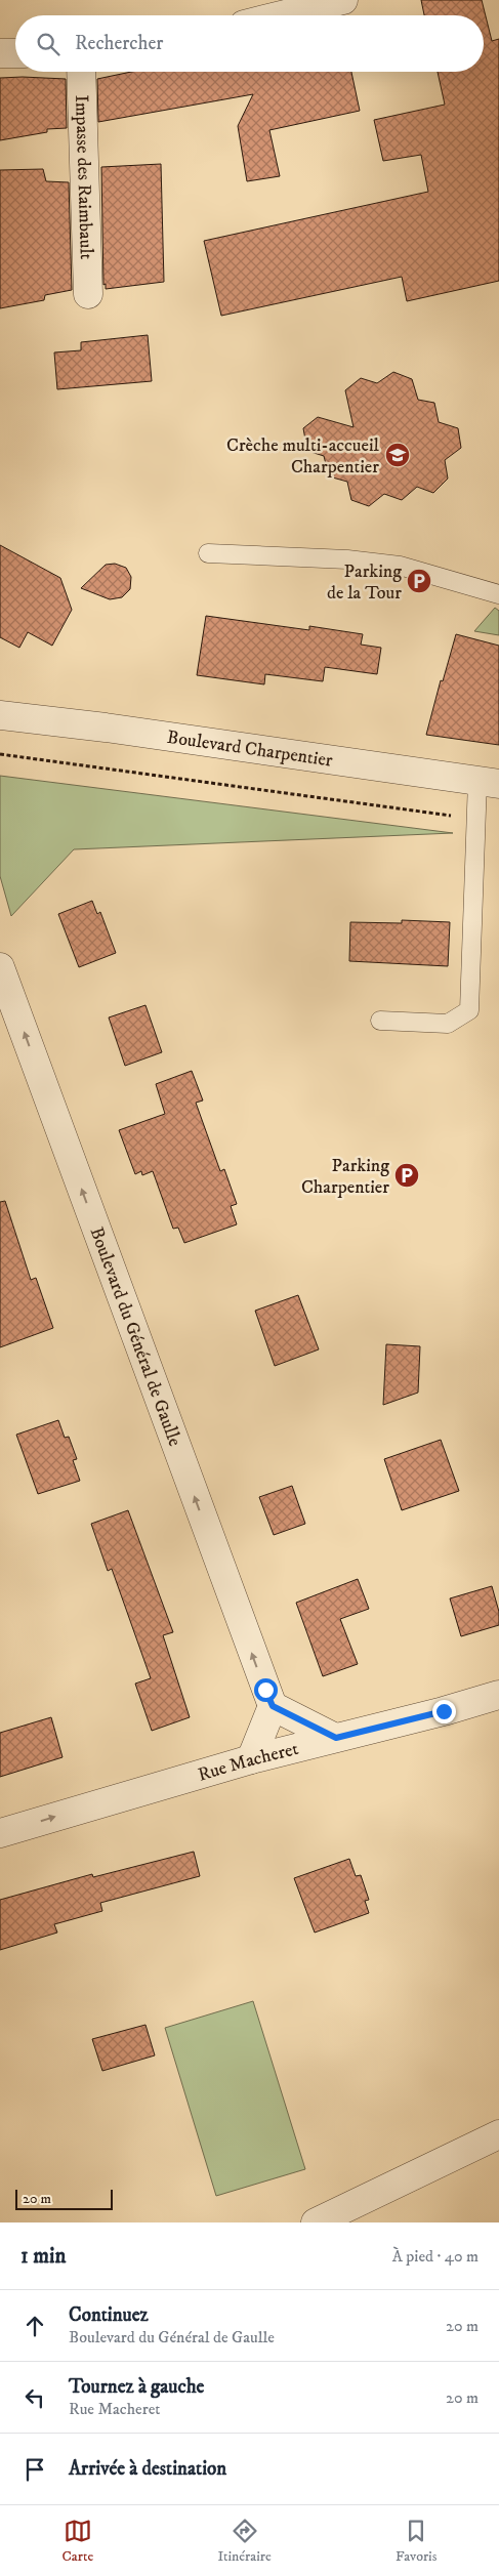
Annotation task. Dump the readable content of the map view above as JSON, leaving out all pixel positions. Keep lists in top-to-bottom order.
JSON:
{
  "streets": {
    "street": [
      "Impasse des Raimbault",
      "Boulevard Charpentier",
      "Boulevard du Général de Gaulle",
      "Rue Macheret"
    ]
  },
  "one_way": ["Boulevard du Général de Gaulle", "Rue Macheret"],
  "places": {
    "school or university": ["Crèche multi-accueil Charpentier"],
    "parking": ["Parking de la Tour", "Parking Charpentier"]
  },
  "scale_bar": "20 m",
  "page": {
    "search": "Rechercher",
    "scale": "20 m",
    "heading": ["1 min", "À pied · 40 m"],
    "list": [
      ["Continuez", "Boulevard du Général de Gaulle", "20 m"],
      ["Tournez à gauche", "Rue Macheret", "20 m"],
      "Arrivée à destination"
    ],
    "nav": ["Carte", "Itinéraire", "Favoris"]
  }
}
